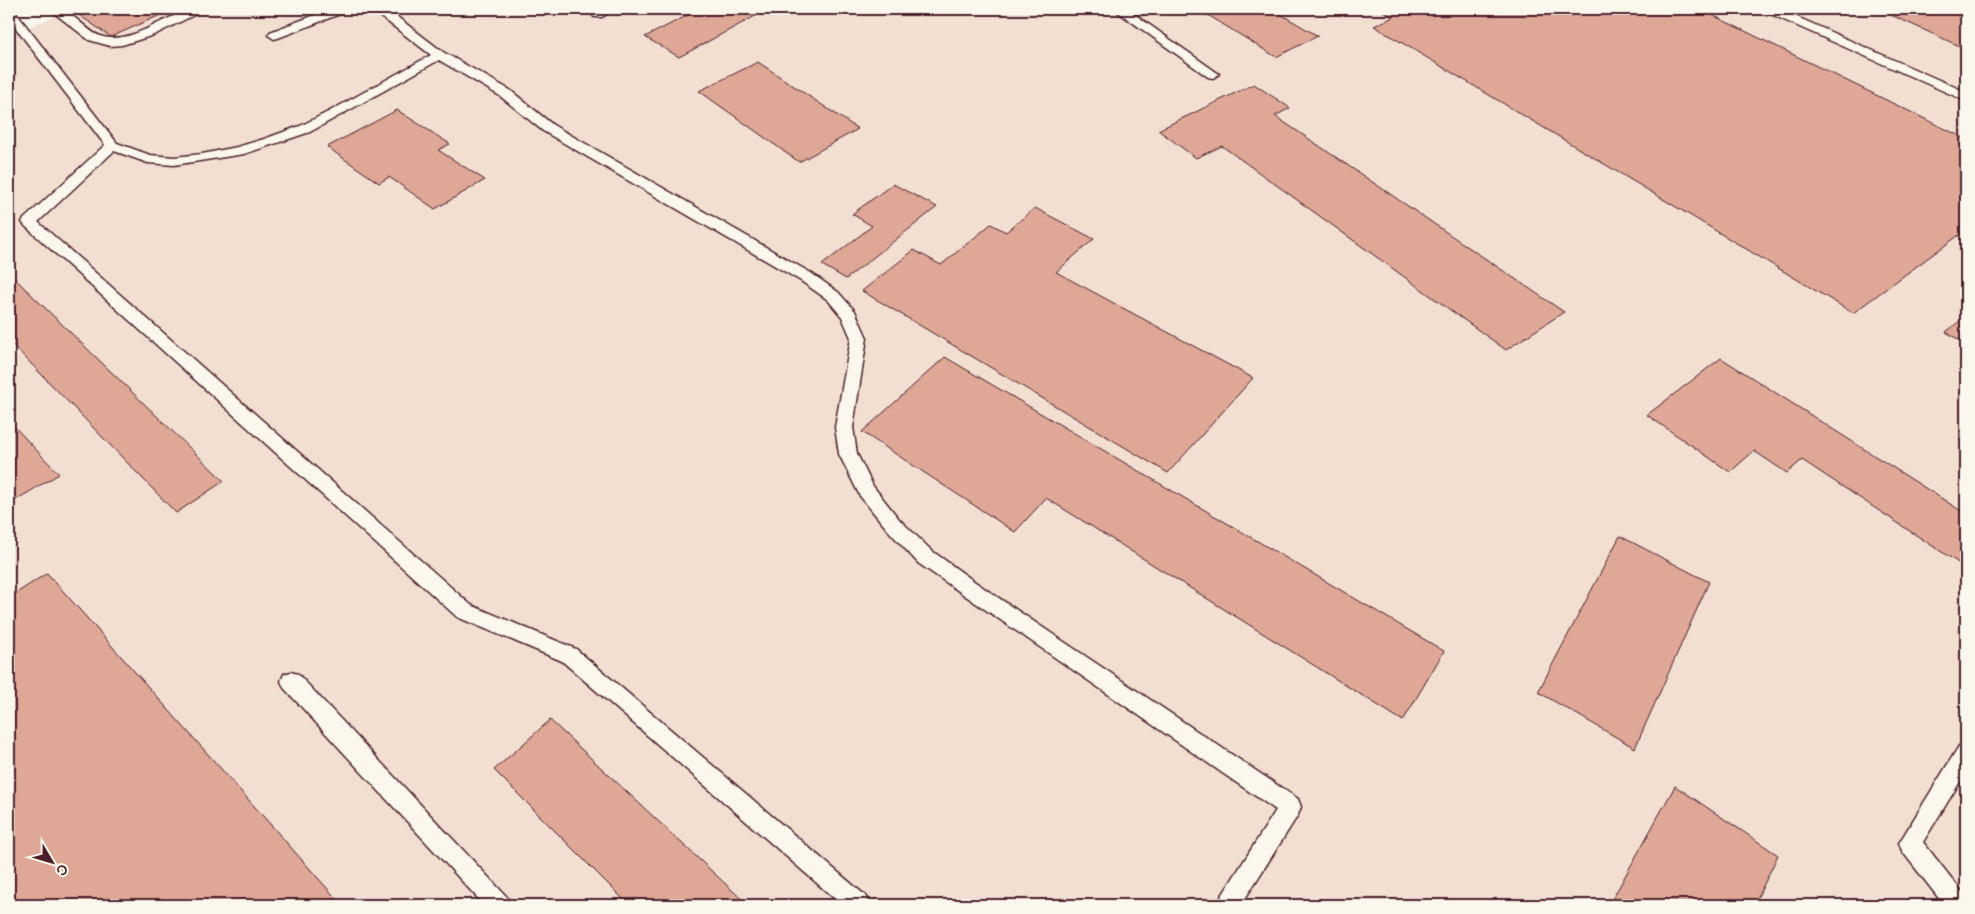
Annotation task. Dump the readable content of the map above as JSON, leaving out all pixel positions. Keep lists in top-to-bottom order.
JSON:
{
  "north": "bottom right"
}
